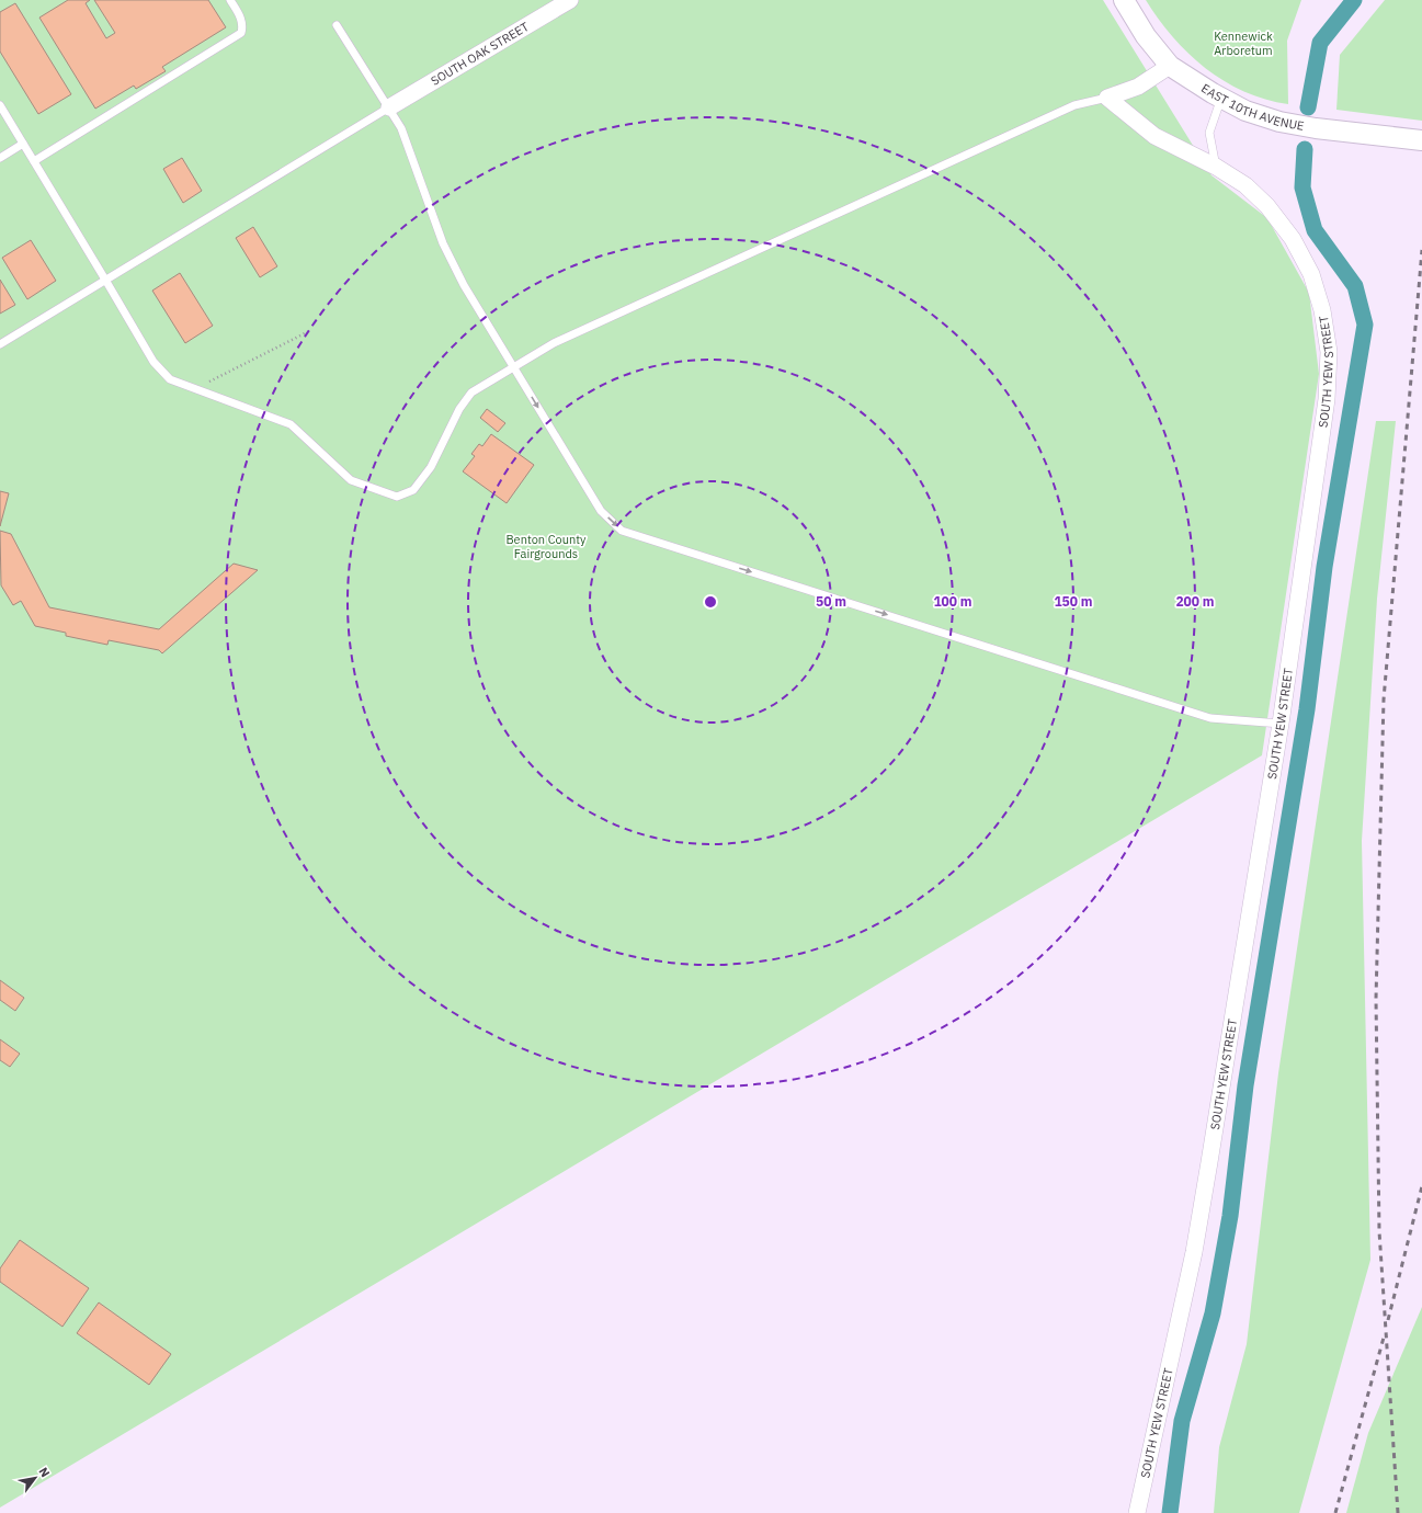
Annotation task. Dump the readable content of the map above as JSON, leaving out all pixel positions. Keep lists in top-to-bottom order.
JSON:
{
  "streets": {
    "street": ["SOUTH OAK STREET", "EAST 10TH AVENUE", "SOUTH YEW STREET"]
  },
  "parks": ["Kennewick Arboretum", "Benton County Fairgrounds"],
  "north": "top right",
  "rings": [
    "50 m",
    "100 m",
    "150 m",
    "200 m"
  ]
}
